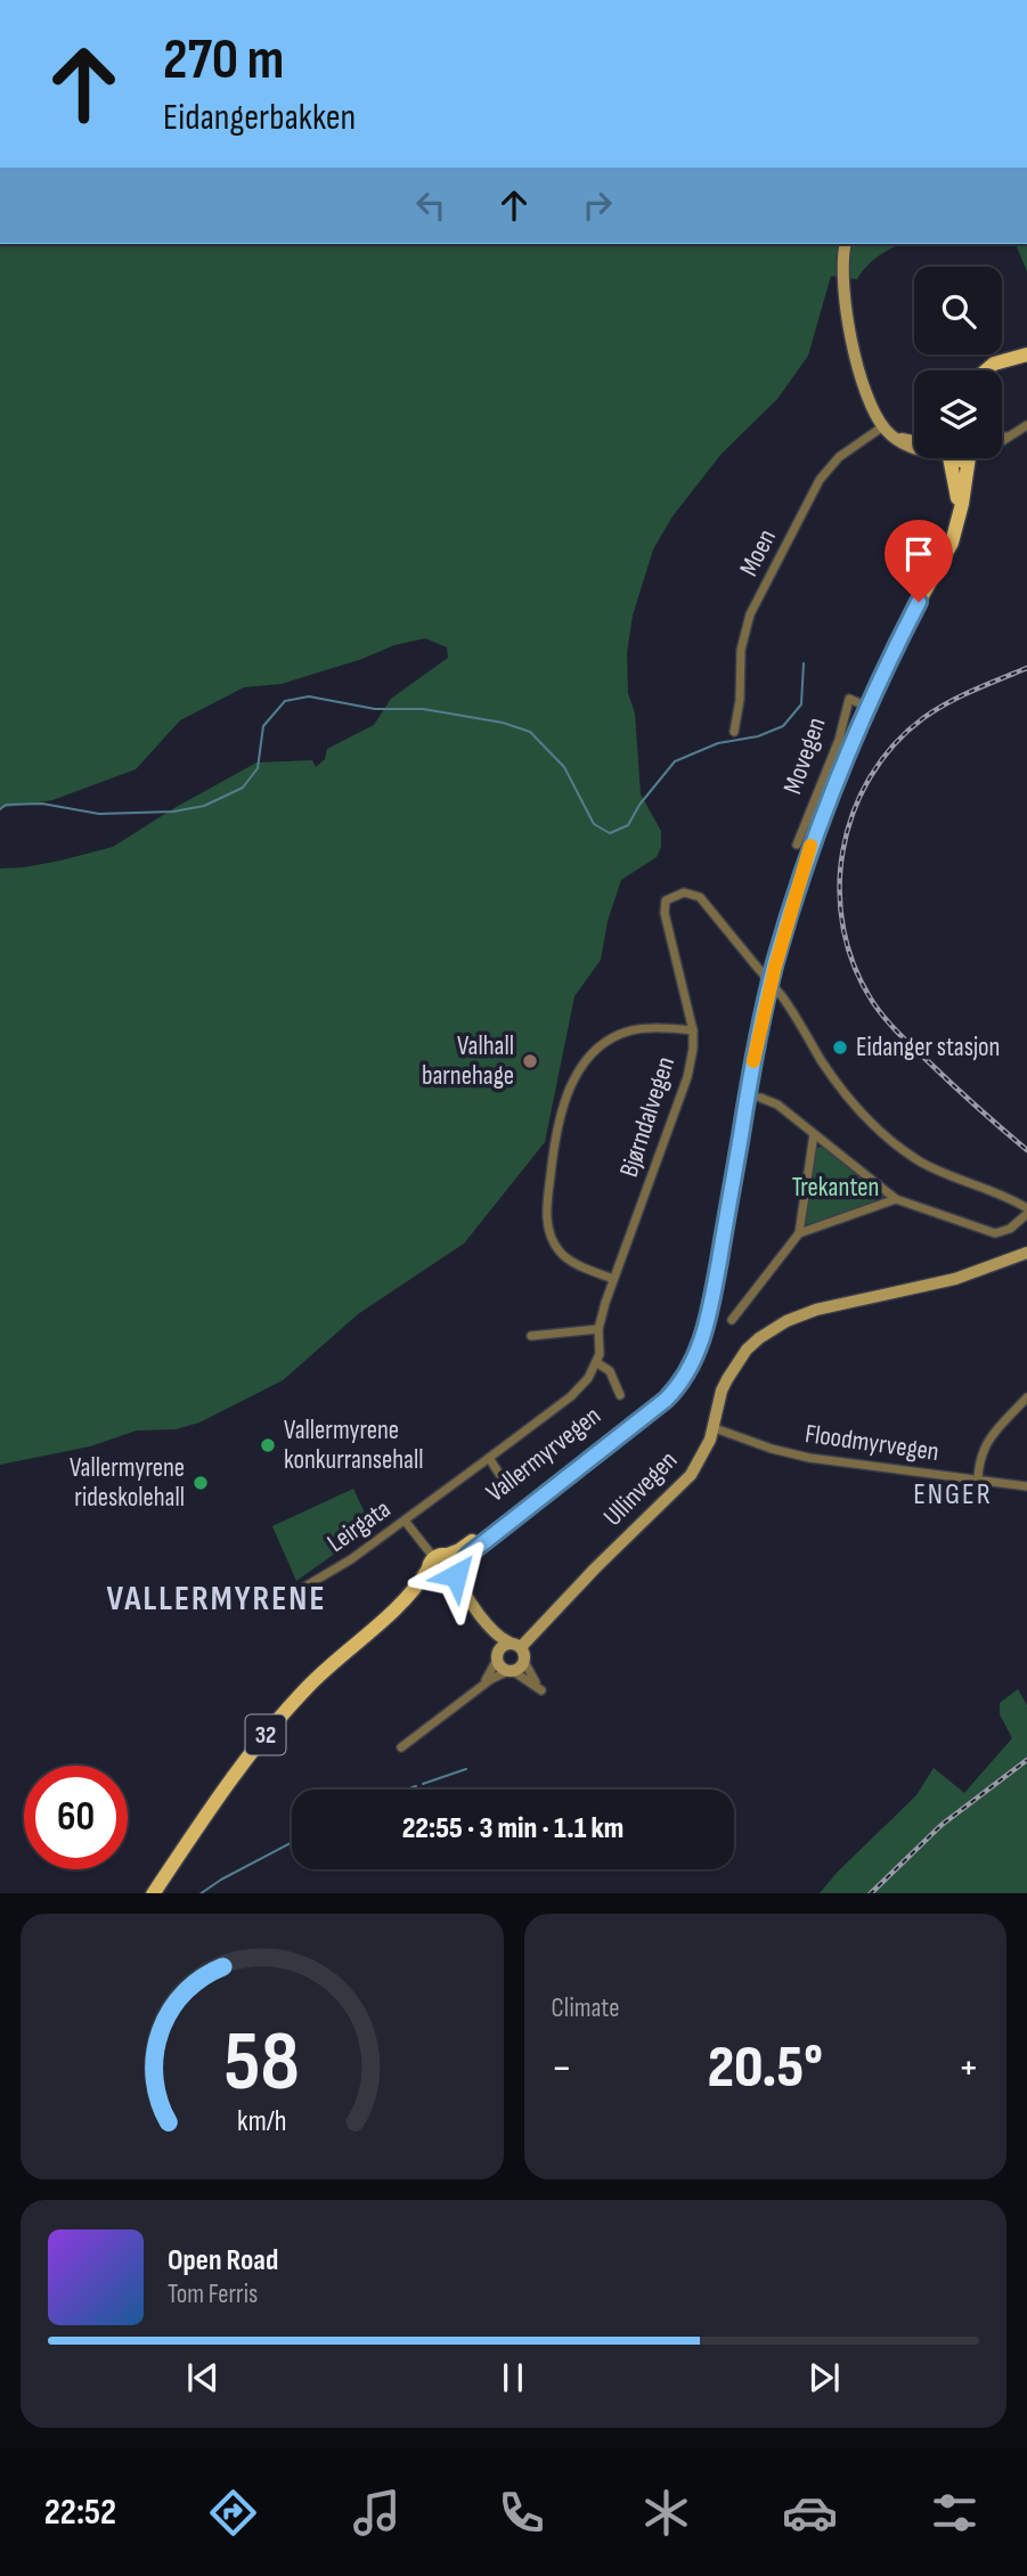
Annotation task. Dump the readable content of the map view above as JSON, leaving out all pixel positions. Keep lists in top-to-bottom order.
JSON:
{
  "streets": {
    "main road": [
      "Movegen",
      "Vallermyrvegen",
      "Ullinvegen",
      "32"
    ],
    "street": [
      "Moen",
      "Bjørndalvegen",
      "Floodmyrvegen",
      "Leirgata"
    ]
  },
  "crossings": [
    ["Movegen", "Vallermyrvegen"],
    ["Bjørndalvegen", "Leirgata"],
    ["Floodmyrvegen", "Ullinvegen"]
  ],
  "districts": ["ENGER", "VALLERMYRENE"],
  "parks": ["Trekanten"],
  "places": [
    "Eidanger stasjon",
    "Valhall barnehage",
    "Vallermyrene konkurransehall",
    "Vallermyrene rideskolehall"
  ],
  "page": {
    "turn": ["270 m", "Eidangerbakken"],
    "limit": "60",
    "trip": "22:55 · 3 min · 1.1 km",
    "tile": "Climate",
    "heat": ["−", "20.5°", "+"],
    "song": ["Open Road", "Tom Ferris"],
    "tabs": "22:52",
    "gauge": ["58", "km/h"]
  }
}
